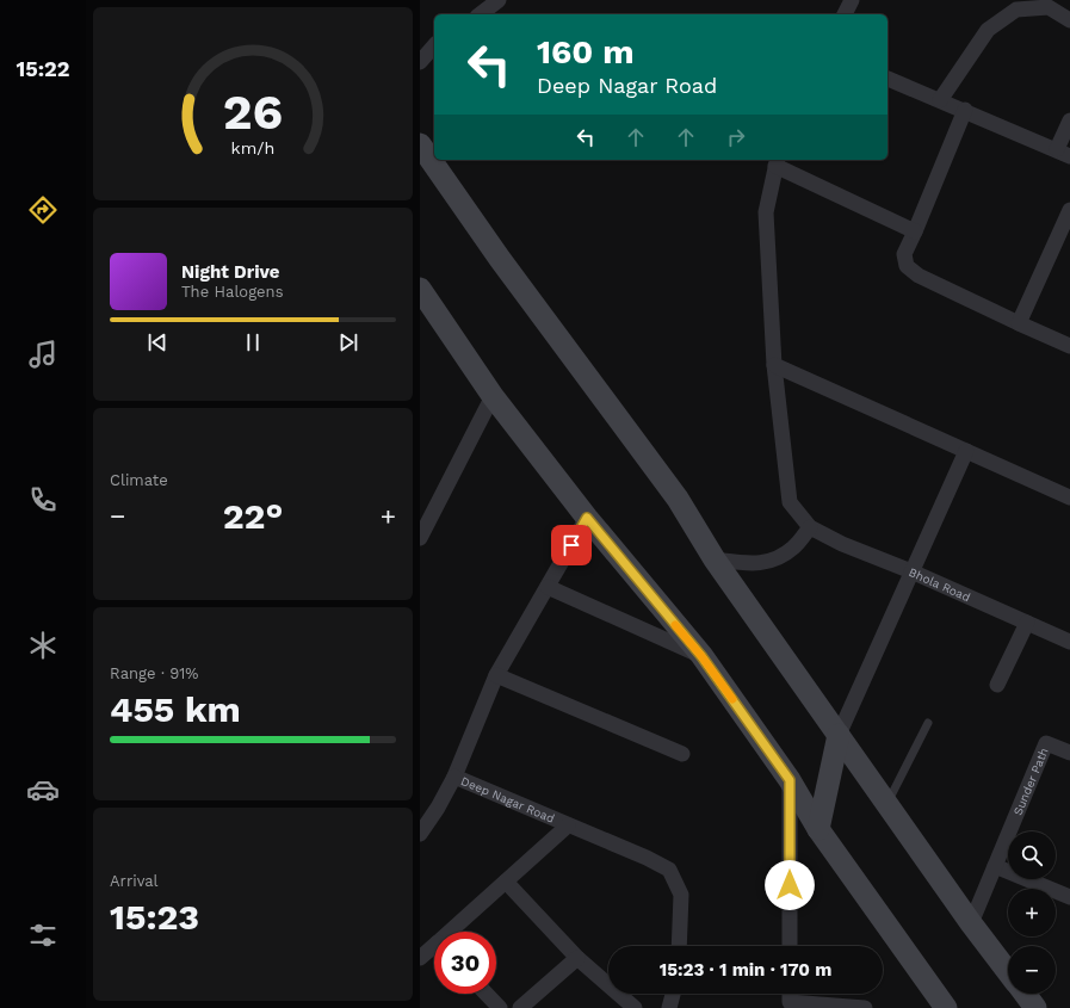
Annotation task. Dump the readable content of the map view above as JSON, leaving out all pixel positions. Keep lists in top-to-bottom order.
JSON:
{
  "streets": {
    "street": ["Bhola Road", "Sunder Path", "Deep Nagar Road"]
  },
  "page": {
    "tabs": "15:22",
    "turn": ["160 m", "Deep Nagar Road"],
    "song": ["Night Drive", "The Halogens"],
    "tile": [
      "Climate",
      ["Range · 91%", "455 km"],
      ["Arrival", "15:23"]
    ],
    "heat": ["−", "22°", "+"],
    "map_buttons": ["+", "−"],
    "limit": "30",
    "trip": "15:23 · 1 min · 170 m",
    "gauge": ["26", "km/h"]
  }
}
